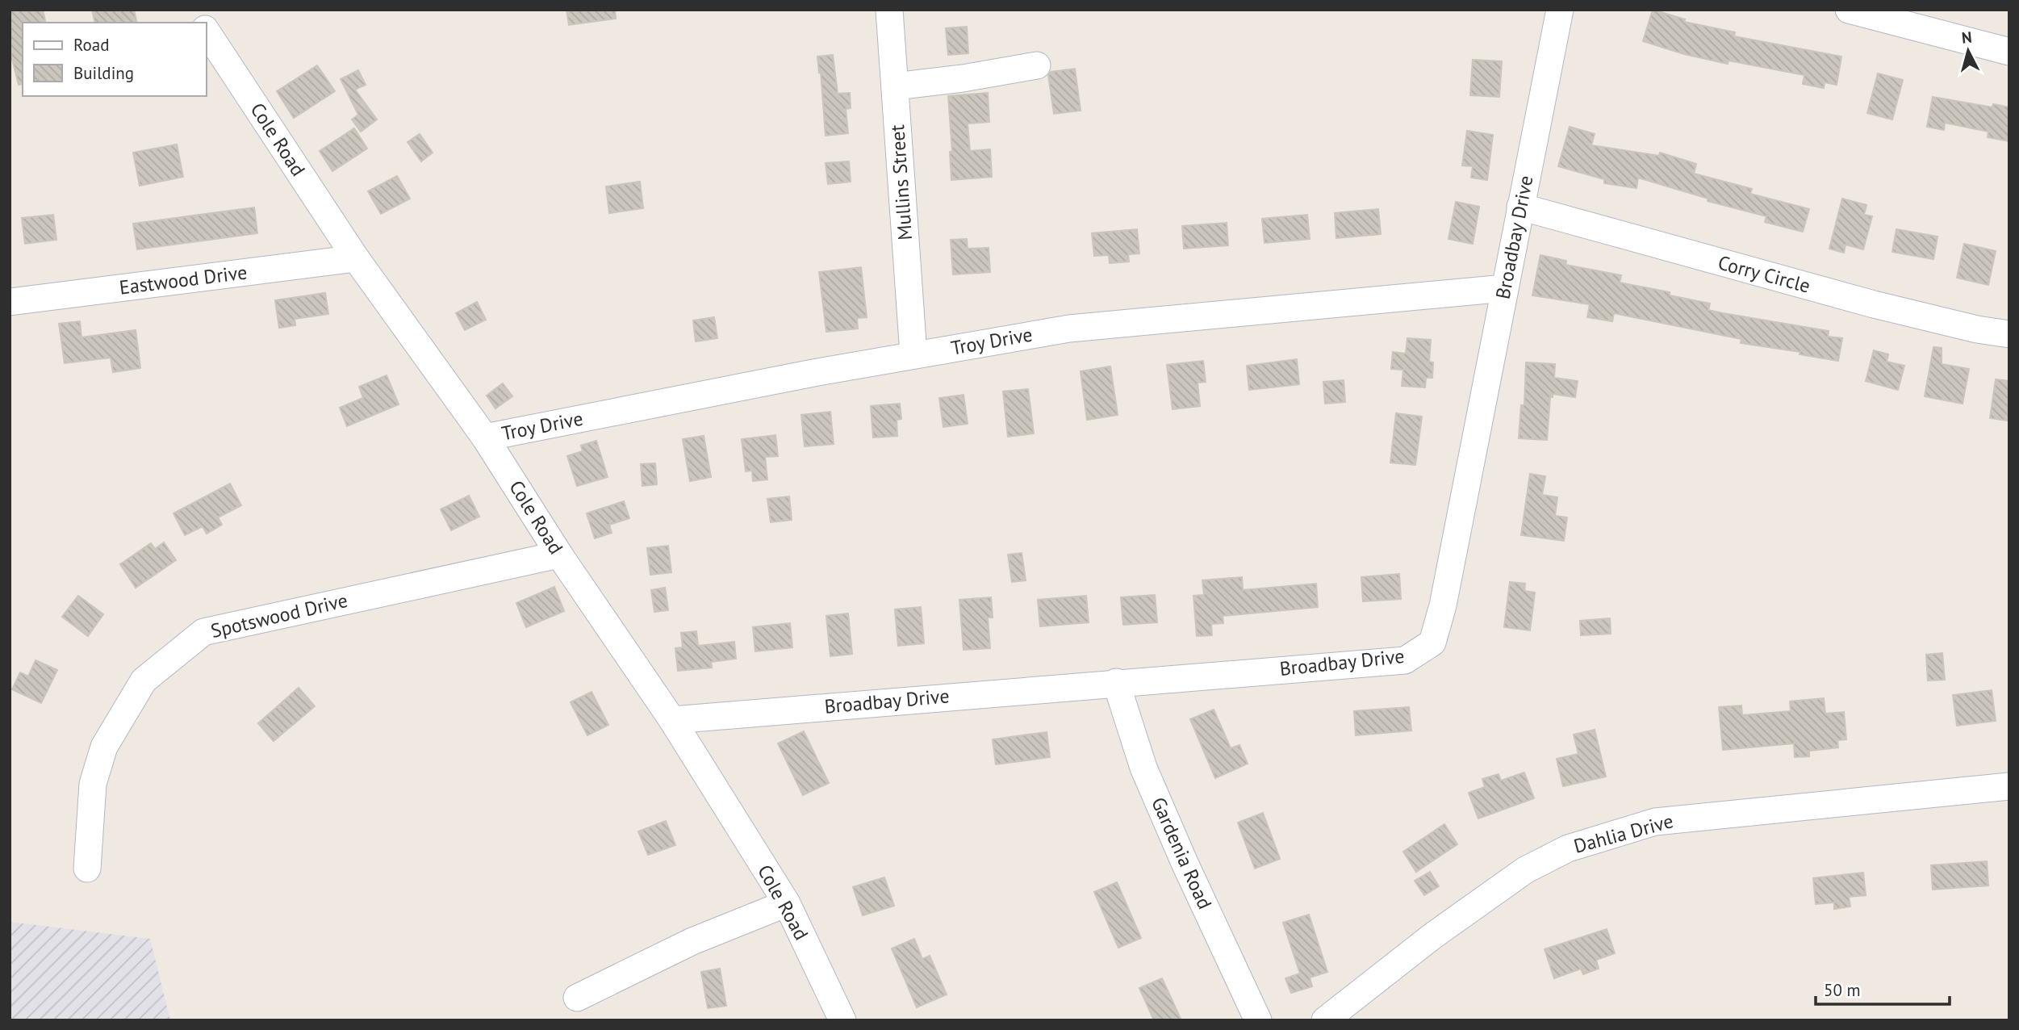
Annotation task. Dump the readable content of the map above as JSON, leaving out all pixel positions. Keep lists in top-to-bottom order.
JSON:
{
  "streets": {
    "street": [
      "Cole Road",
      "Mullins Street",
      "Broadbay Drive",
      "Corry Circle",
      "Eastwood Drive",
      "Troy Drive",
      "Spotswood Drive",
      "Dahlia Drive",
      "Gardenia Road"
    ]
  },
  "crossings": [
    ["Cole Road", "Broadbay Drive"],
    ["Cole Road", "Eastwood Drive"],
    ["Cole Road", "Troy Drive"],
    ["Cole Road", "Spotswood Drive"],
    ["Mullins Street", "Troy Drive"],
    ["Broadbay Drive", "Corry Circle"],
    ["Broadbay Drive", "Troy Drive"],
    ["Broadbay Drive", "Gardenia Road"]
  ],
  "legend": ["Road", "Building"],
  "scale_bar": "50 m",
  "north": "top"
}
